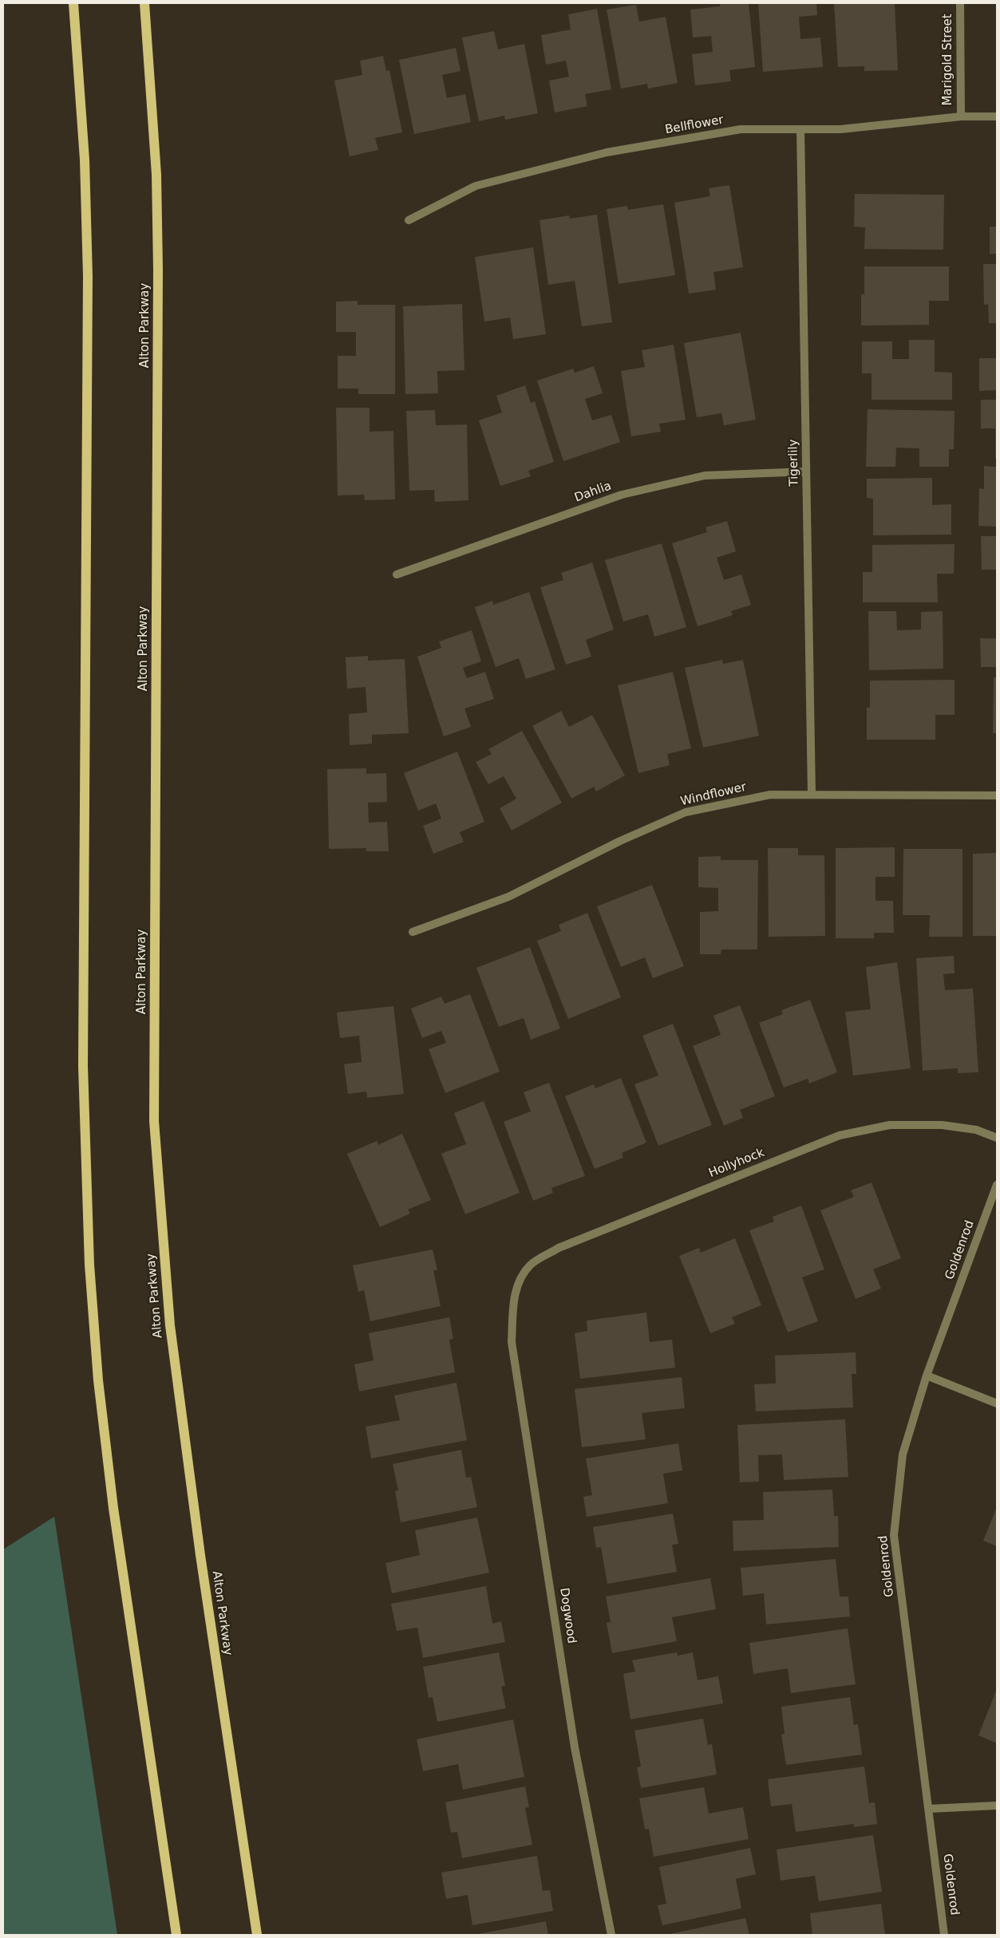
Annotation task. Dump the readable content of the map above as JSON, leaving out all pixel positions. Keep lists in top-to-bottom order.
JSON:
{
  "streets": {
    "main road": ["Alton Parkway"],
    "street": [
      "Marigold Street",
      "Bellflower",
      "Tigerlily",
      "Dahlia",
      "Windflower",
      "Hollyhock",
      "Goldenrod",
      "Dogwood"
    ]
  },
  "crossings": [
    ["Marigold Street", "Bellflower"],
    ["Bellflower", "Tigerlily"],
    ["Tigerlily", "Dahlia"],
    ["Tigerlily", "Windflower"],
    ["Hollyhock", "Dogwood"]
  ]
}
